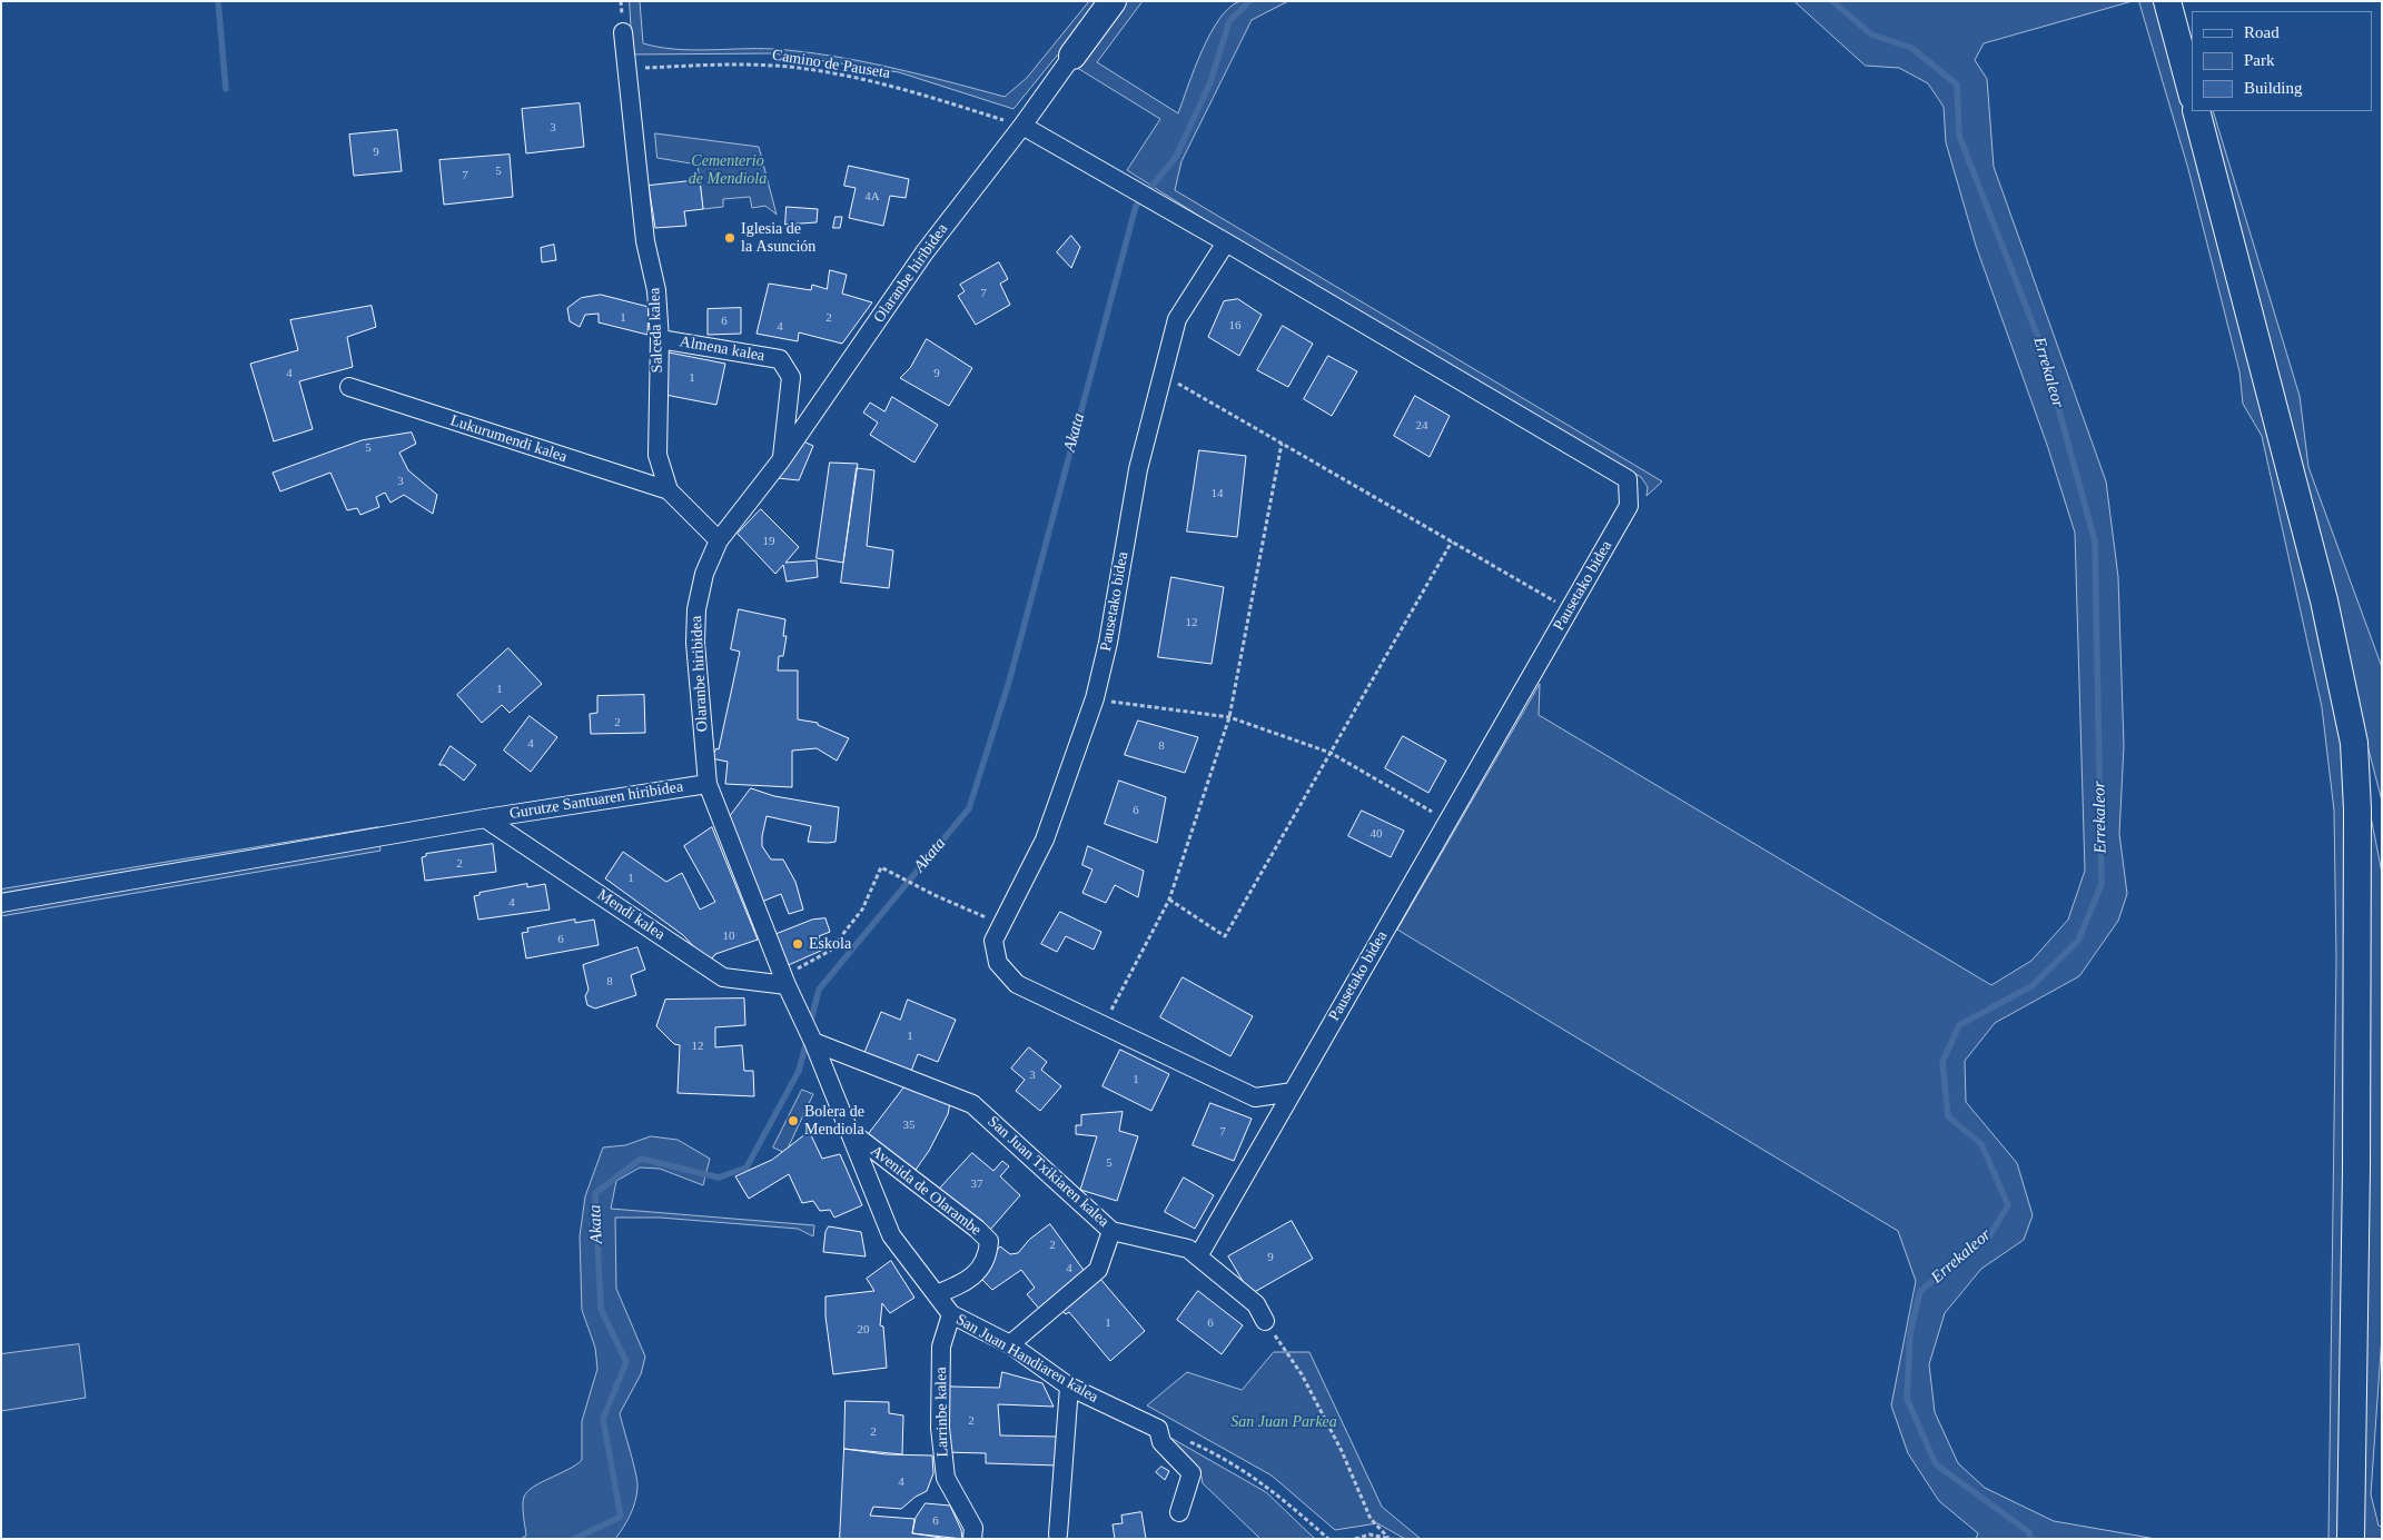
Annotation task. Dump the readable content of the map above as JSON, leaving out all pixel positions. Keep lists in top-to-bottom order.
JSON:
{
  "streets": {
    "street": [
      "Olaranbe hiribidea",
      "Salceda kalea",
      "Almena kalea",
      "Lukurumendi kalea",
      "Pausetako bidea",
      "Gurutze Santuaren hiribidea",
      "Mendi kalea",
      "San Juan Txikiaren kalea",
      "Avenida de Olarambe",
      "San Juan Handiaren kalea",
      "Larrinbe kalea"
    ],
    "path": ["Camino de Pauseta"]
  },
  "crossings": [
    ["Camino de Pauseta", "Olaranbe hiribidea"],
    ["Camino de Pauseta", "Salceda kalea"],
    ["Camino de Pauseta", "Pausetako bidea"],
    ["Olaranbe hiribidea", "Salceda kalea"],
    ["Olaranbe hiribidea", "Almena kalea"],
    ["Olaranbe hiribidea", "Pausetako bidea"],
    ["Olaranbe hiribidea", "Gurutze Santuaren hiribidea"],
    ["Olaranbe hiribidea", "Mendi kalea"],
    ["Olaranbe hiribidea", "San Juan Txikiaren kalea"],
    ["Olaranbe hiribidea", "Avenida de Olarambe"],
    ["Olaranbe hiribidea", "San Juan Handiaren kalea"],
    ["Salceda kalea", "Almena kalea"],
    ["Salceda kalea", "Lukurumendi kalea"],
    ["Pausetako bidea", "San Juan Txikiaren kalea"],
    ["Gurutze Santuaren hiribidea", "Mendi kalea"],
    ["Avenida de Olarambe", "San Juan Handiaren kalea"],
    ["San Juan Handiaren kalea", "Larrinbe kalea"]
  ],
  "water": ["Errekaleor", "Akata"],
  "parks": ["Cementerio de Mendiola", "San Juan Parkea"],
  "places": ["Iglesia de la Asunción", "Eskola", "Bolera de Mendiola"],
  "house_numbers": [
    "3",
    "9",
    "5",
    "7",
    "4A",
    "7",
    "1",
    "2",
    "6",
    "16",
    "4",
    "4",
    "9",
    "1",
    "24",
    "5",
    "3",
    "14",
    "19",
    "12",
    "1",
    "2",
    "4",
    "8",
    "6",
    "40",
    "2",
    "1",
    "4",
    "10",
    "6",
    "8",
    "1",
    "12",
    "3",
    "1",
    "35",
    "7",
    "5",
    "37",
    "2",
    "9",
    "4",
    "1",
    "6",
    "20",
    "2",
    "2",
    "4",
    "6"
  ],
  "legend": ["Road", "Park", "Building"]
}
